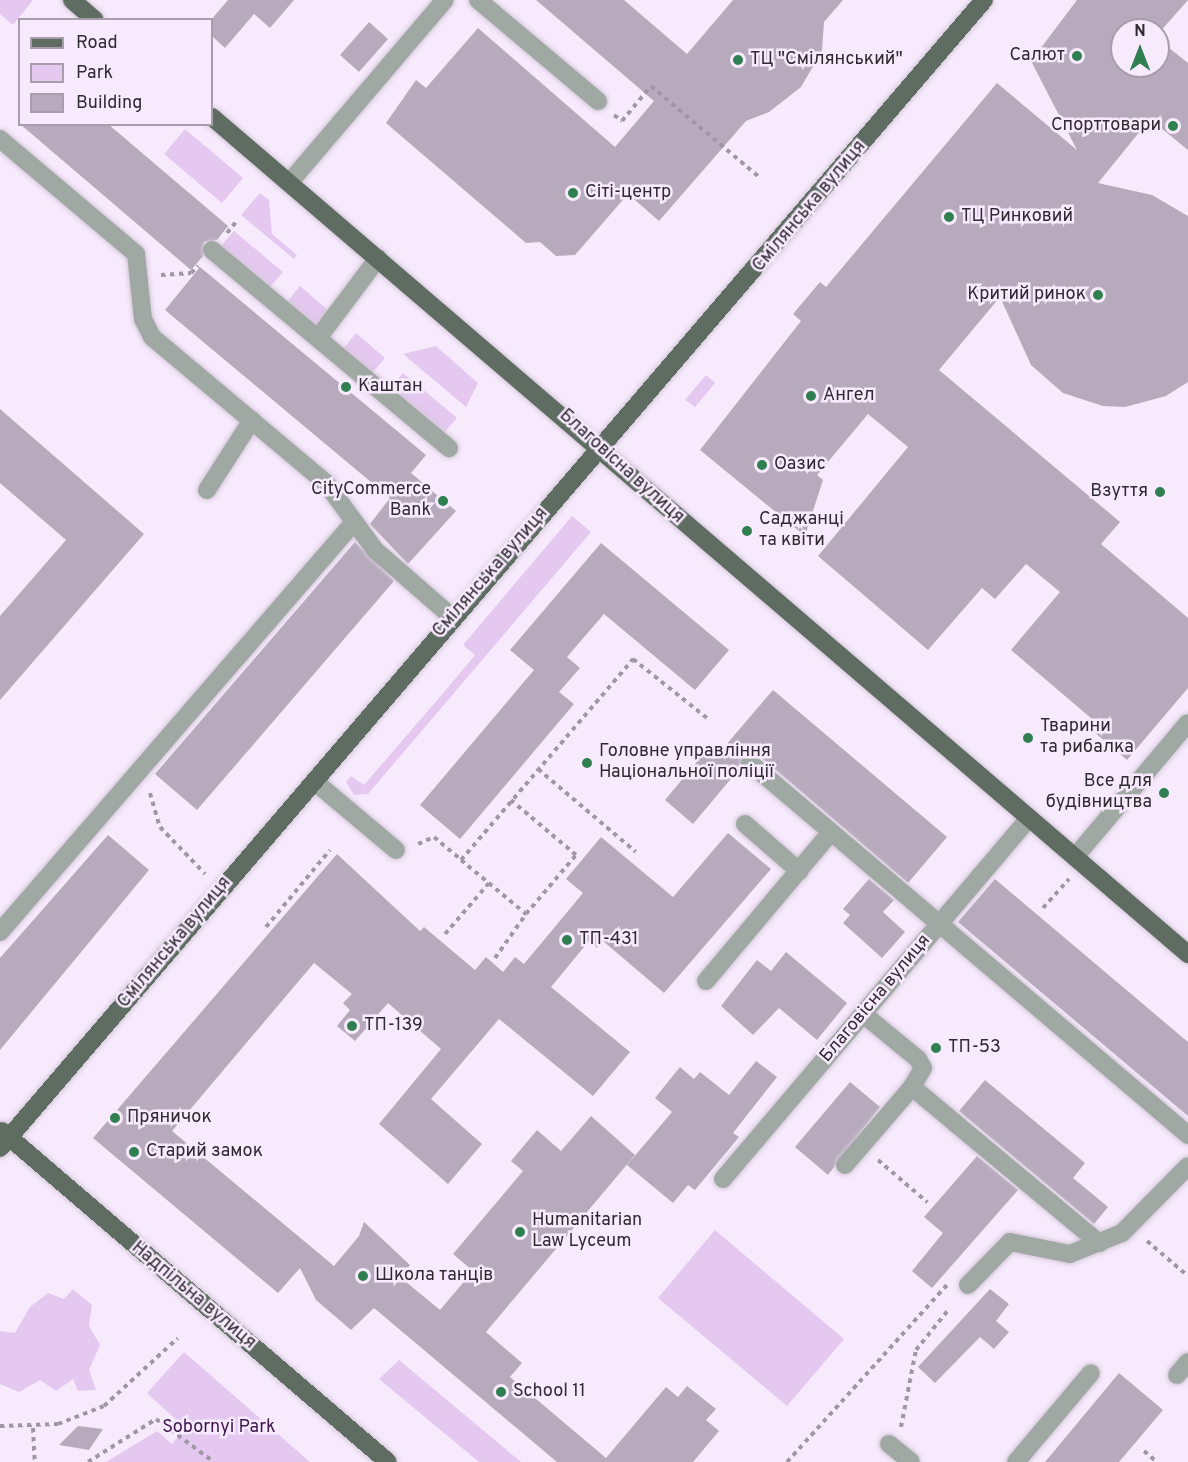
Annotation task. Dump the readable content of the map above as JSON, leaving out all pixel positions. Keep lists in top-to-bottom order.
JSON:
{
  "streets": {
    "main road": ["Смілянська вулиця", "Благовісна вулиця", "Надпільна вулиця"]
  },
  "crossings": [
    ["Смілянська вулиця", "Благовісна вулиця"],
    ["Смілянська вулиця", "Надпільна вулиця"]
  ],
  "parks": ["Sobornyi Park"],
  "places": [
    "Салют",
    "ТЦ \"Смілянський\"",
    "Спорттовари",
    "Сіті-центр",
    "ТЦ Ринковий",
    "Критий ринок",
    "Каштан",
    "Ангел",
    "Оазис",
    "Взуття",
    "CityCommerce Bank",
    "Саджанці та квіти",
    "Тварини та рибалка",
    "Головне управління Національної поліції",
    "Все для будівництва",
    "ТП-431",
    "ТП-139",
    "ТП-53",
    "Пряничок",
    "Старий замок",
    "Humanitarian Law Lyceum",
    "Школа танців",
    "School 11"
  ],
  "legend": ["Road", "Park", "Building"],
  "north": "top"
}
